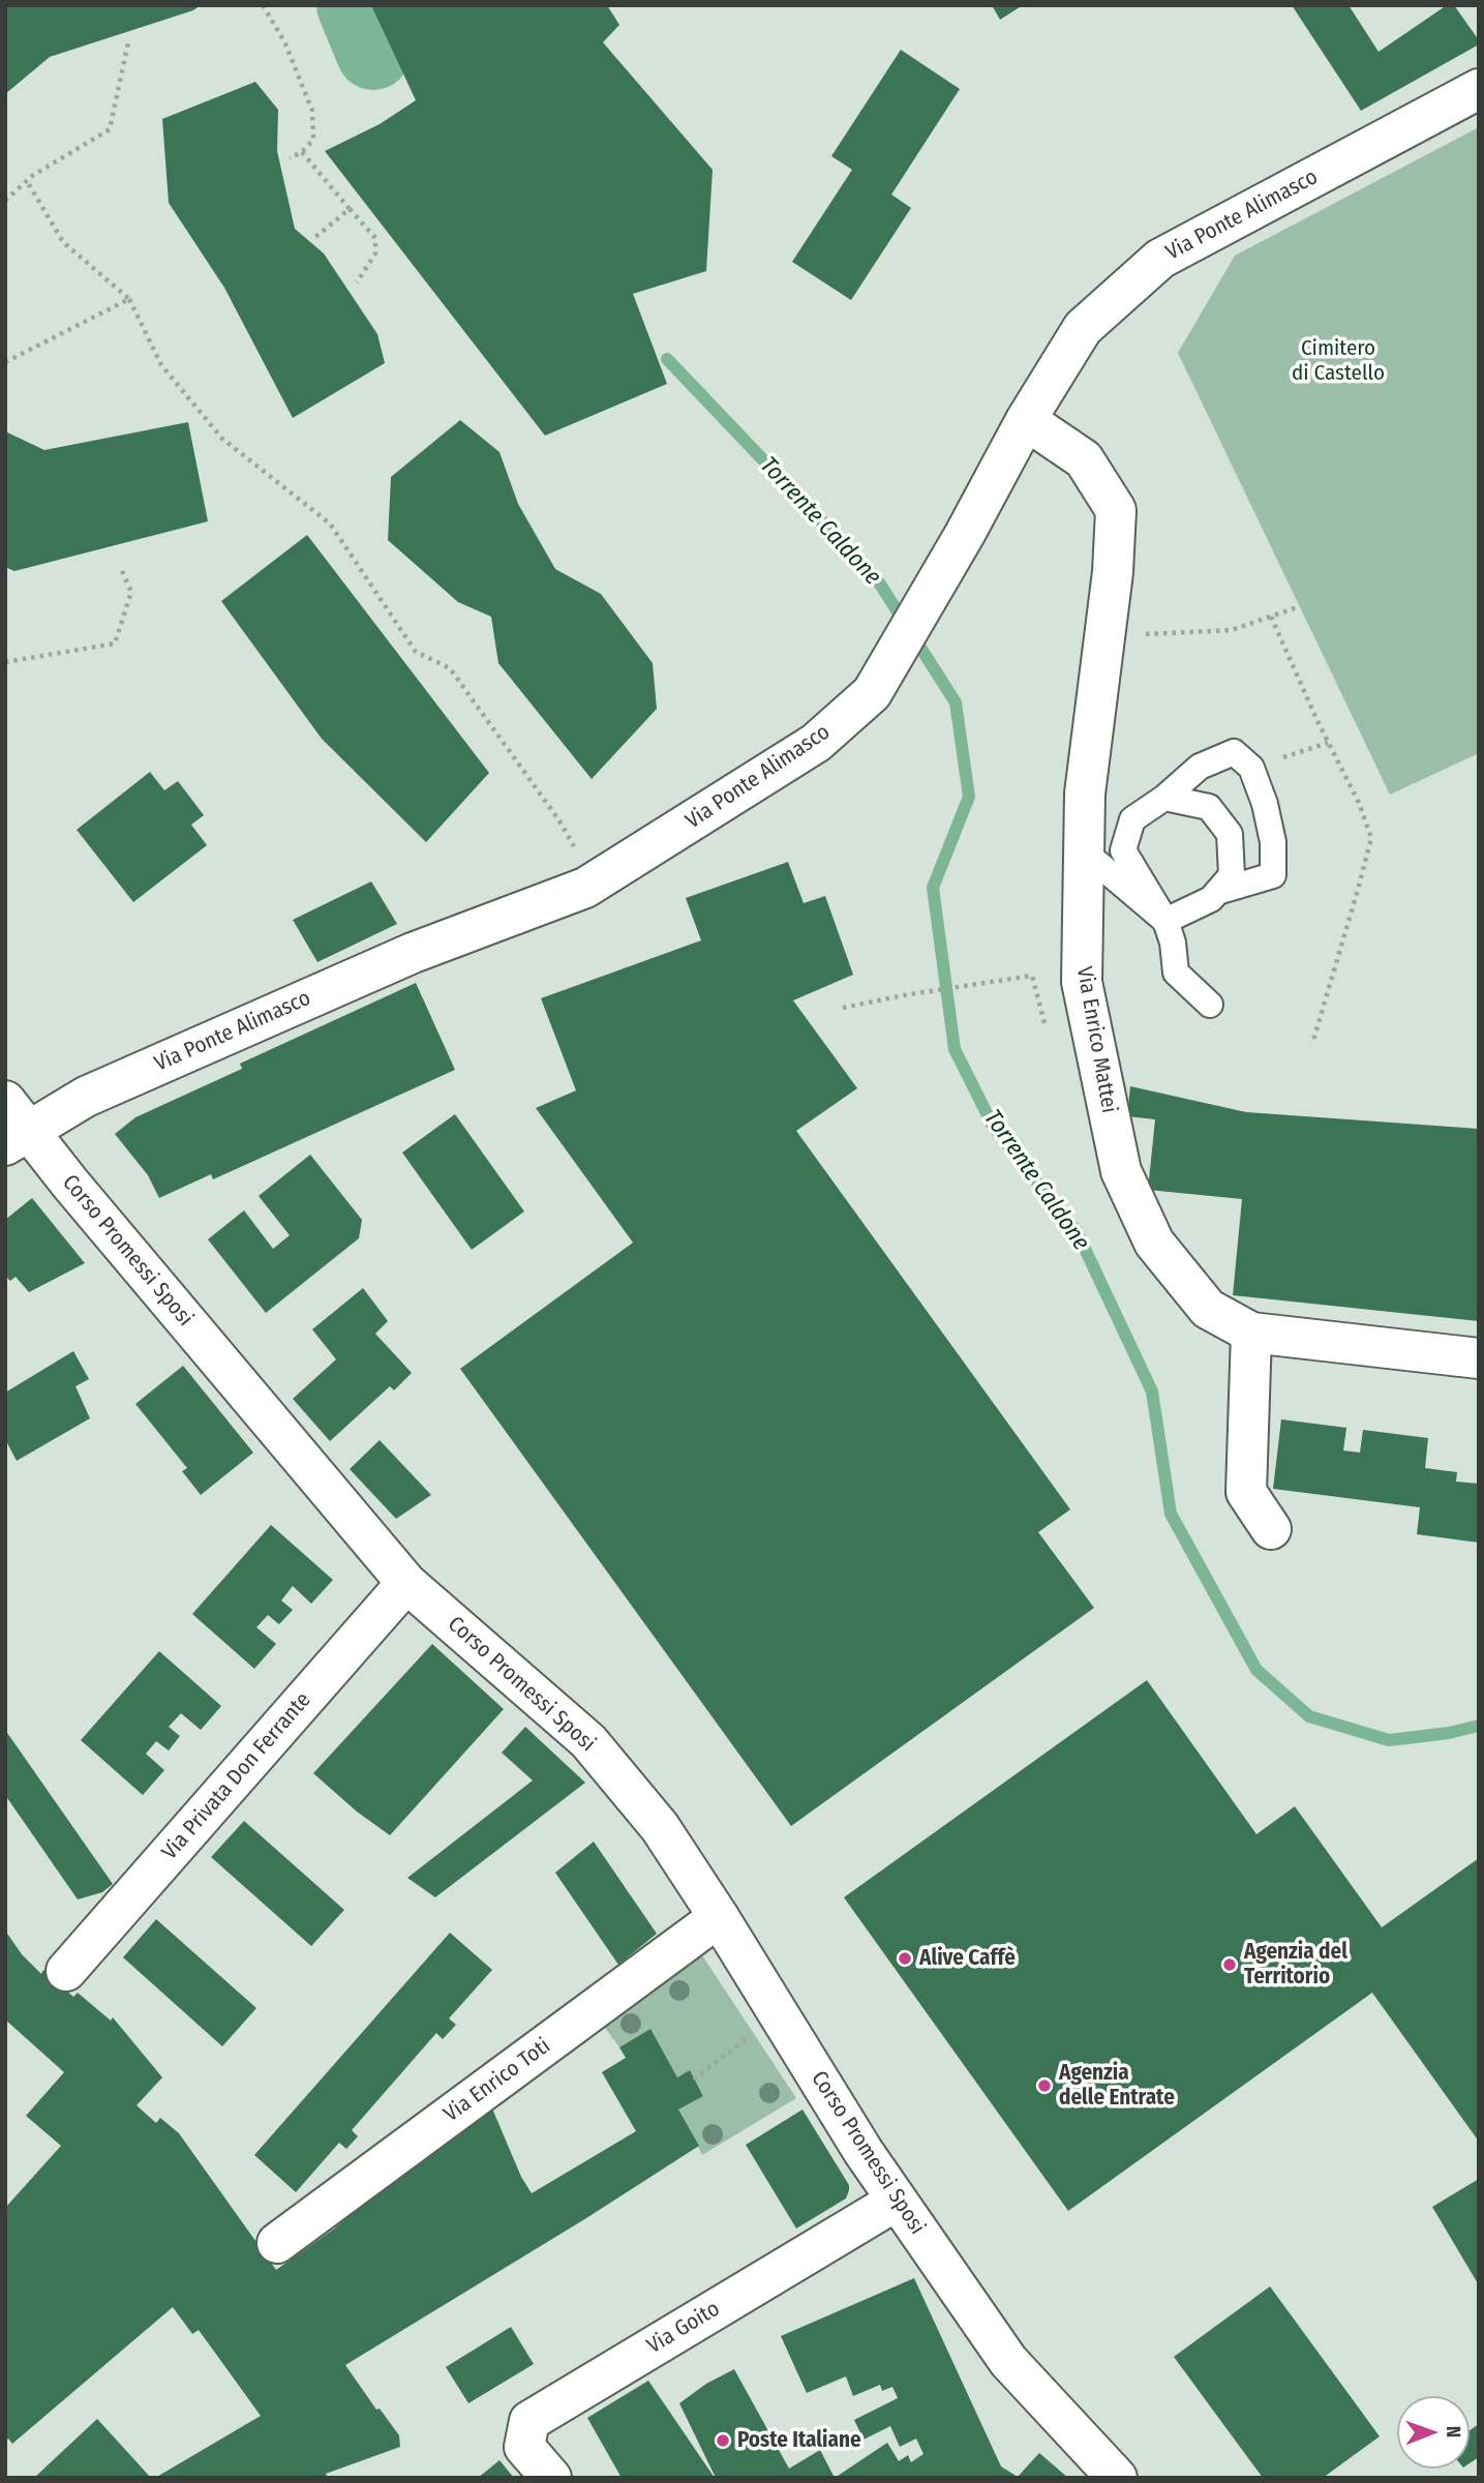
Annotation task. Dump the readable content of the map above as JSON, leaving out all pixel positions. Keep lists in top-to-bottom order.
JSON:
{
  "streets": {
    "street": [
      "Via Ponte Alimasco",
      "Via Enrico Mattei",
      "Corso Promessi Sposi",
      "Via Privata Don Ferrante",
      "Via Enrico Toti",
      "Via Goito"
    ]
  },
  "crossings": [
    ["Via Ponte Alimasco", "Via Enrico Mattei"],
    ["Via Ponte Alimasco", "Corso Promessi Sposi"],
    ["Corso Promessi Sposi", "Via Privata Don Ferrante"],
    ["Corso Promessi Sposi", "Via Enrico Toti"],
    ["Corso Promessi Sposi", "Via Goito"]
  ],
  "water": ["Torrente Caldone"],
  "parks": ["Cimitero di Castello"],
  "places": [
    "Alive Caffè",
    "Agenzia del Territorio",
    "Agenzia delle Entrate",
    "Poste Italiane"
  ],
  "north": "right"
}
